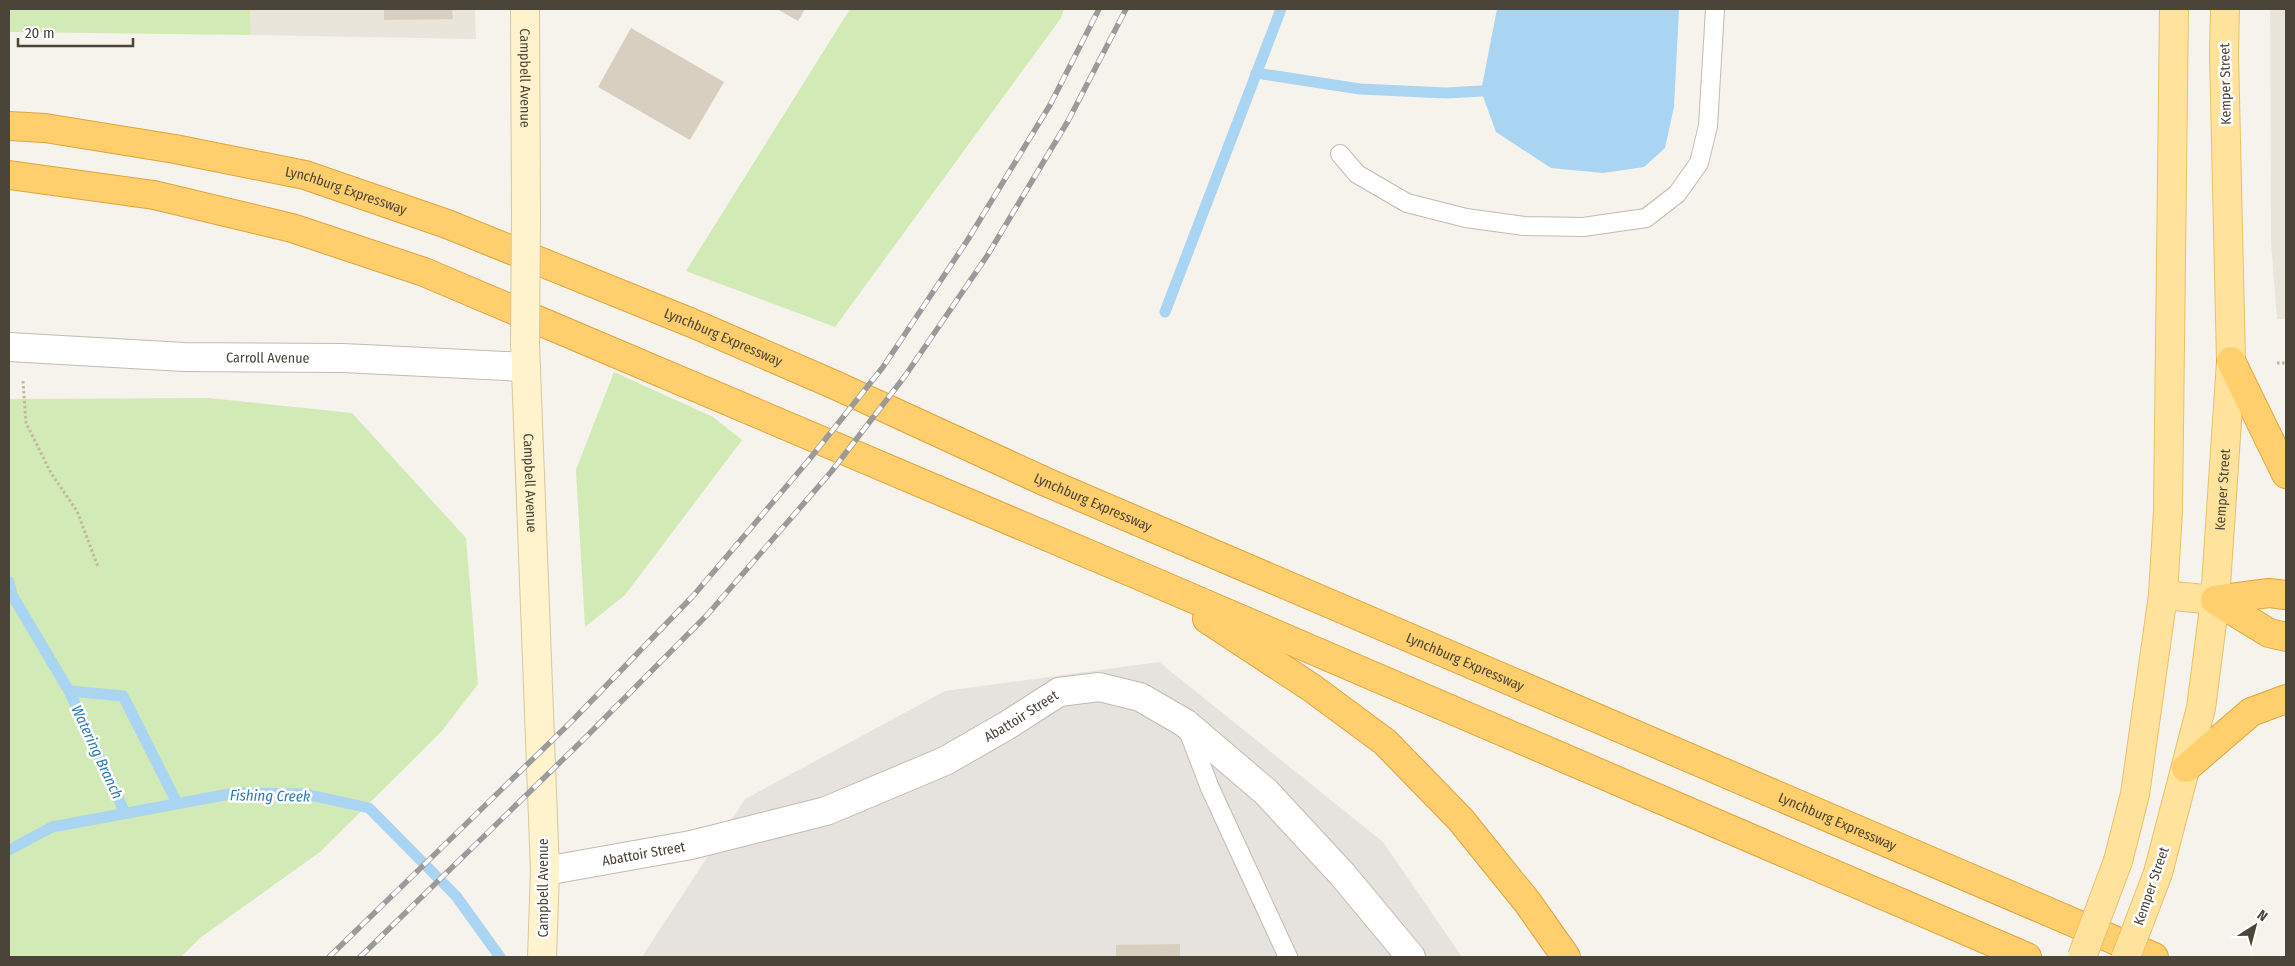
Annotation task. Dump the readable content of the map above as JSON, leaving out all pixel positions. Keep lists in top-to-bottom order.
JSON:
{
  "streets": {
    "highway": ["Lynchburg Expressway"],
    "main road": ["Campbell Avenue", "Kemper Street"],
    "street": ["Carroll Avenue", "Abattoir Street"]
  },
  "crossings": [
    ["Campbell Avenue", "Carroll Avenue"],
    ["Campbell Avenue", "Abattoir Street"]
  ],
  "water": ["Watering Branch", "Fishing Creek"],
  "scale_bar": "20 m",
  "north": "top right"
}
